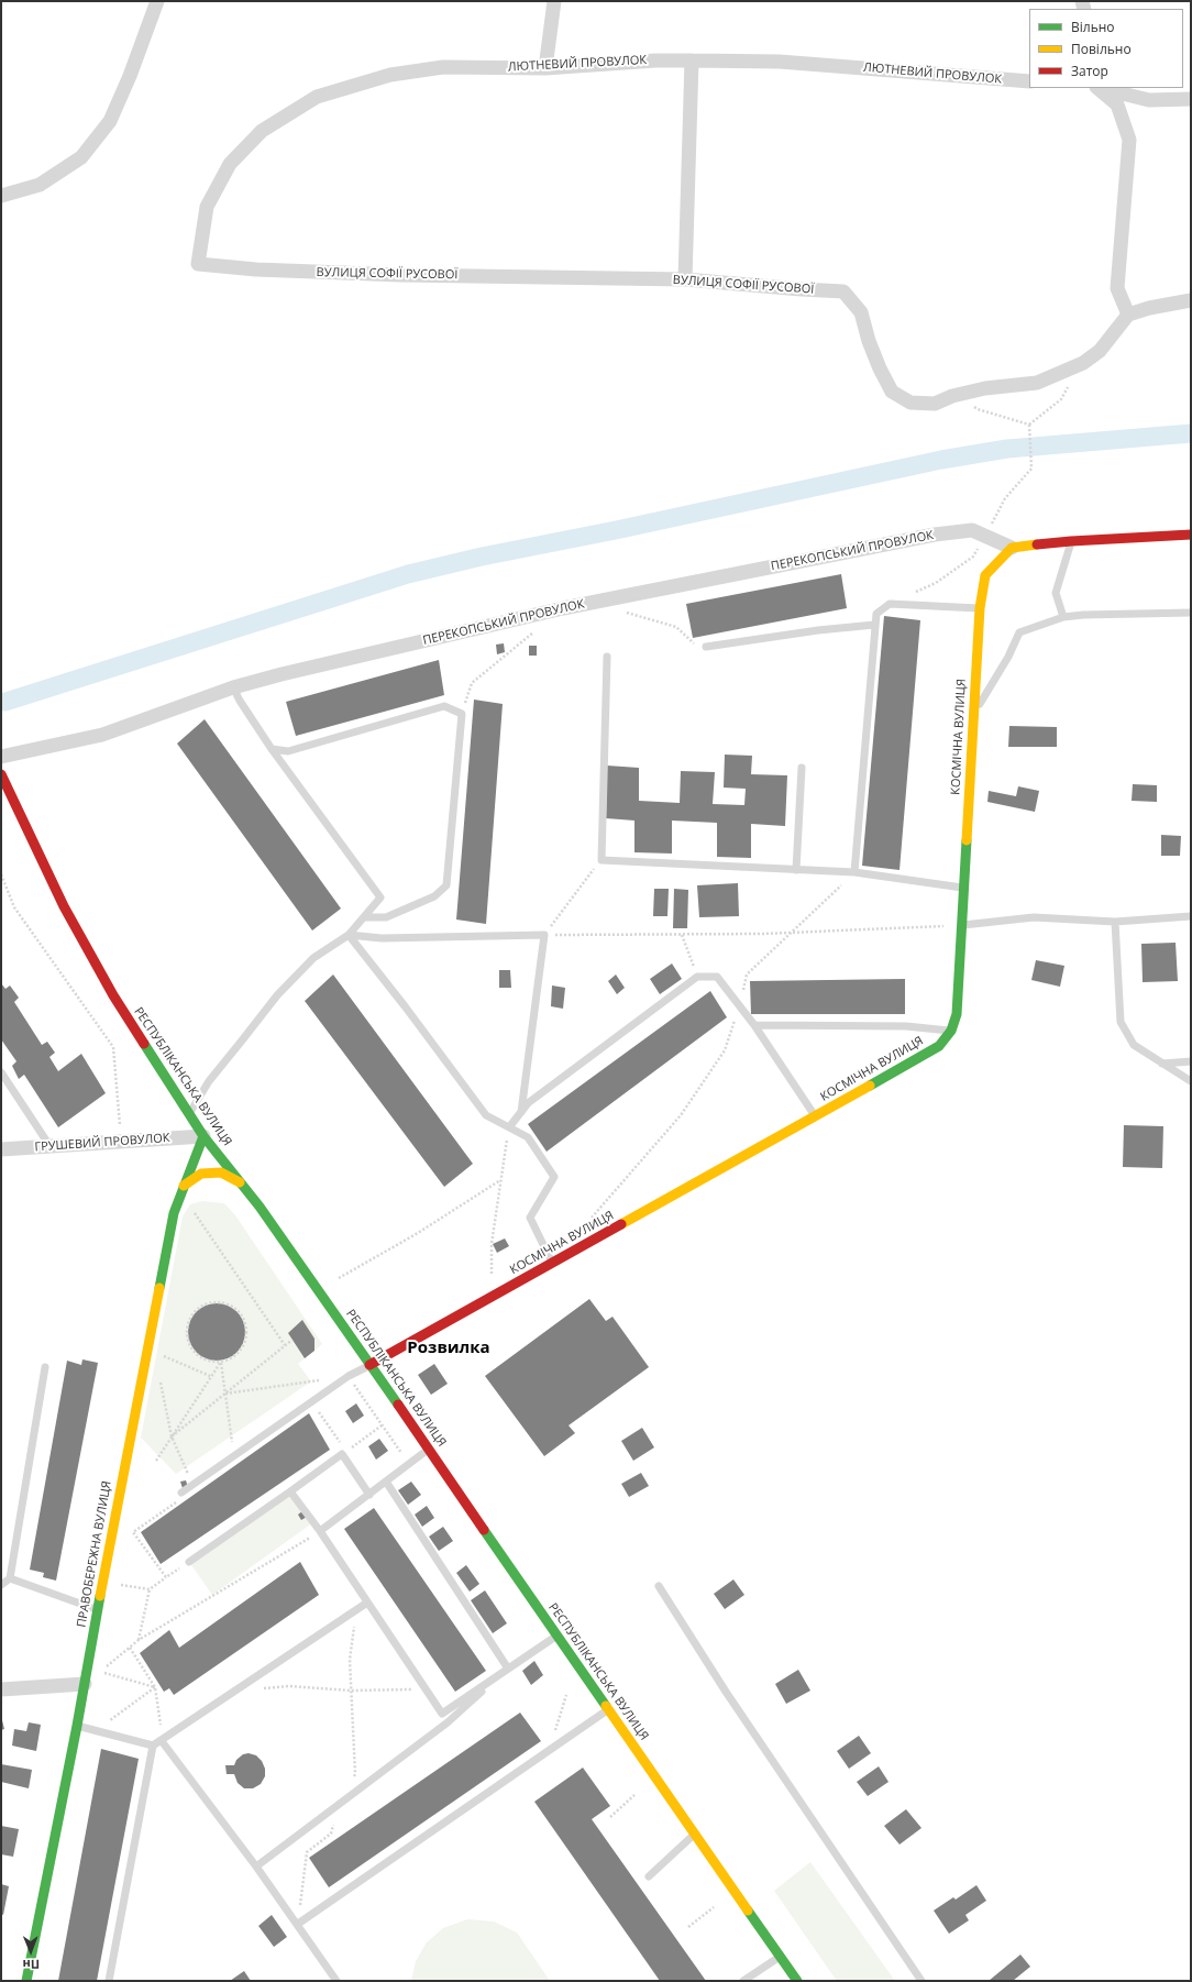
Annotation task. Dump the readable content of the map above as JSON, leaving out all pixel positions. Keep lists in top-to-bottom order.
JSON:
{
  "streets": {
    "street": [
      "ЛЮТНЕВИЙ ПРОВУЛОК",
      "ВУЛИЦЯ СОФІЇ РУСОВОЇ",
      "ПЕРЕКОПСЬКИЙ ПРОВУЛОК",
      "КОСМІЧНА ВУЛИЦЯ",
      "РЕСПУБЛІКАНСЬКА ВУЛИЦЯ",
      "ГРУШЕВИЙ ПРОВУЛОК",
      "ПРАВОБЕРЕЖНА ВУЛИЦЯ"
    ]
  },
  "crossings": [
    ["ЛЮТНЕВИЙ ПРОВУЛОК", "ВУЛИЦЯ СОФІЇ РУСОВОЇ"],
    ["ПЕРЕКОПСЬКИЙ ПРОВУЛОК", "КОСМІЧНА ВУЛИЦЯ"],
    ["КОСМІЧНА ВУЛИЦЯ", "РЕСПУБЛІКАНСЬКА ВУЛИЦЯ"],
    ["РЕСПУБЛІКАНСЬКА ВУЛИЦЯ", "ГРУШЕВИЙ ПРОВУЛОК"],
    ["РЕСПУБЛІКАНСЬКА ВУЛИЦЯ", "ПРАВОБЕРЕЖНА ВУЛИЦЯ"],
    ["ГРУШЕВИЙ ПРОВУЛОК", "ПРАВОБЕРЕЖНА ВУЛИЦЯ"]
  ],
  "districts": ["Розвилка"],
  "legend": ["Вільно", "Повільно", "Затор"],
  "north": "bottom"
}
